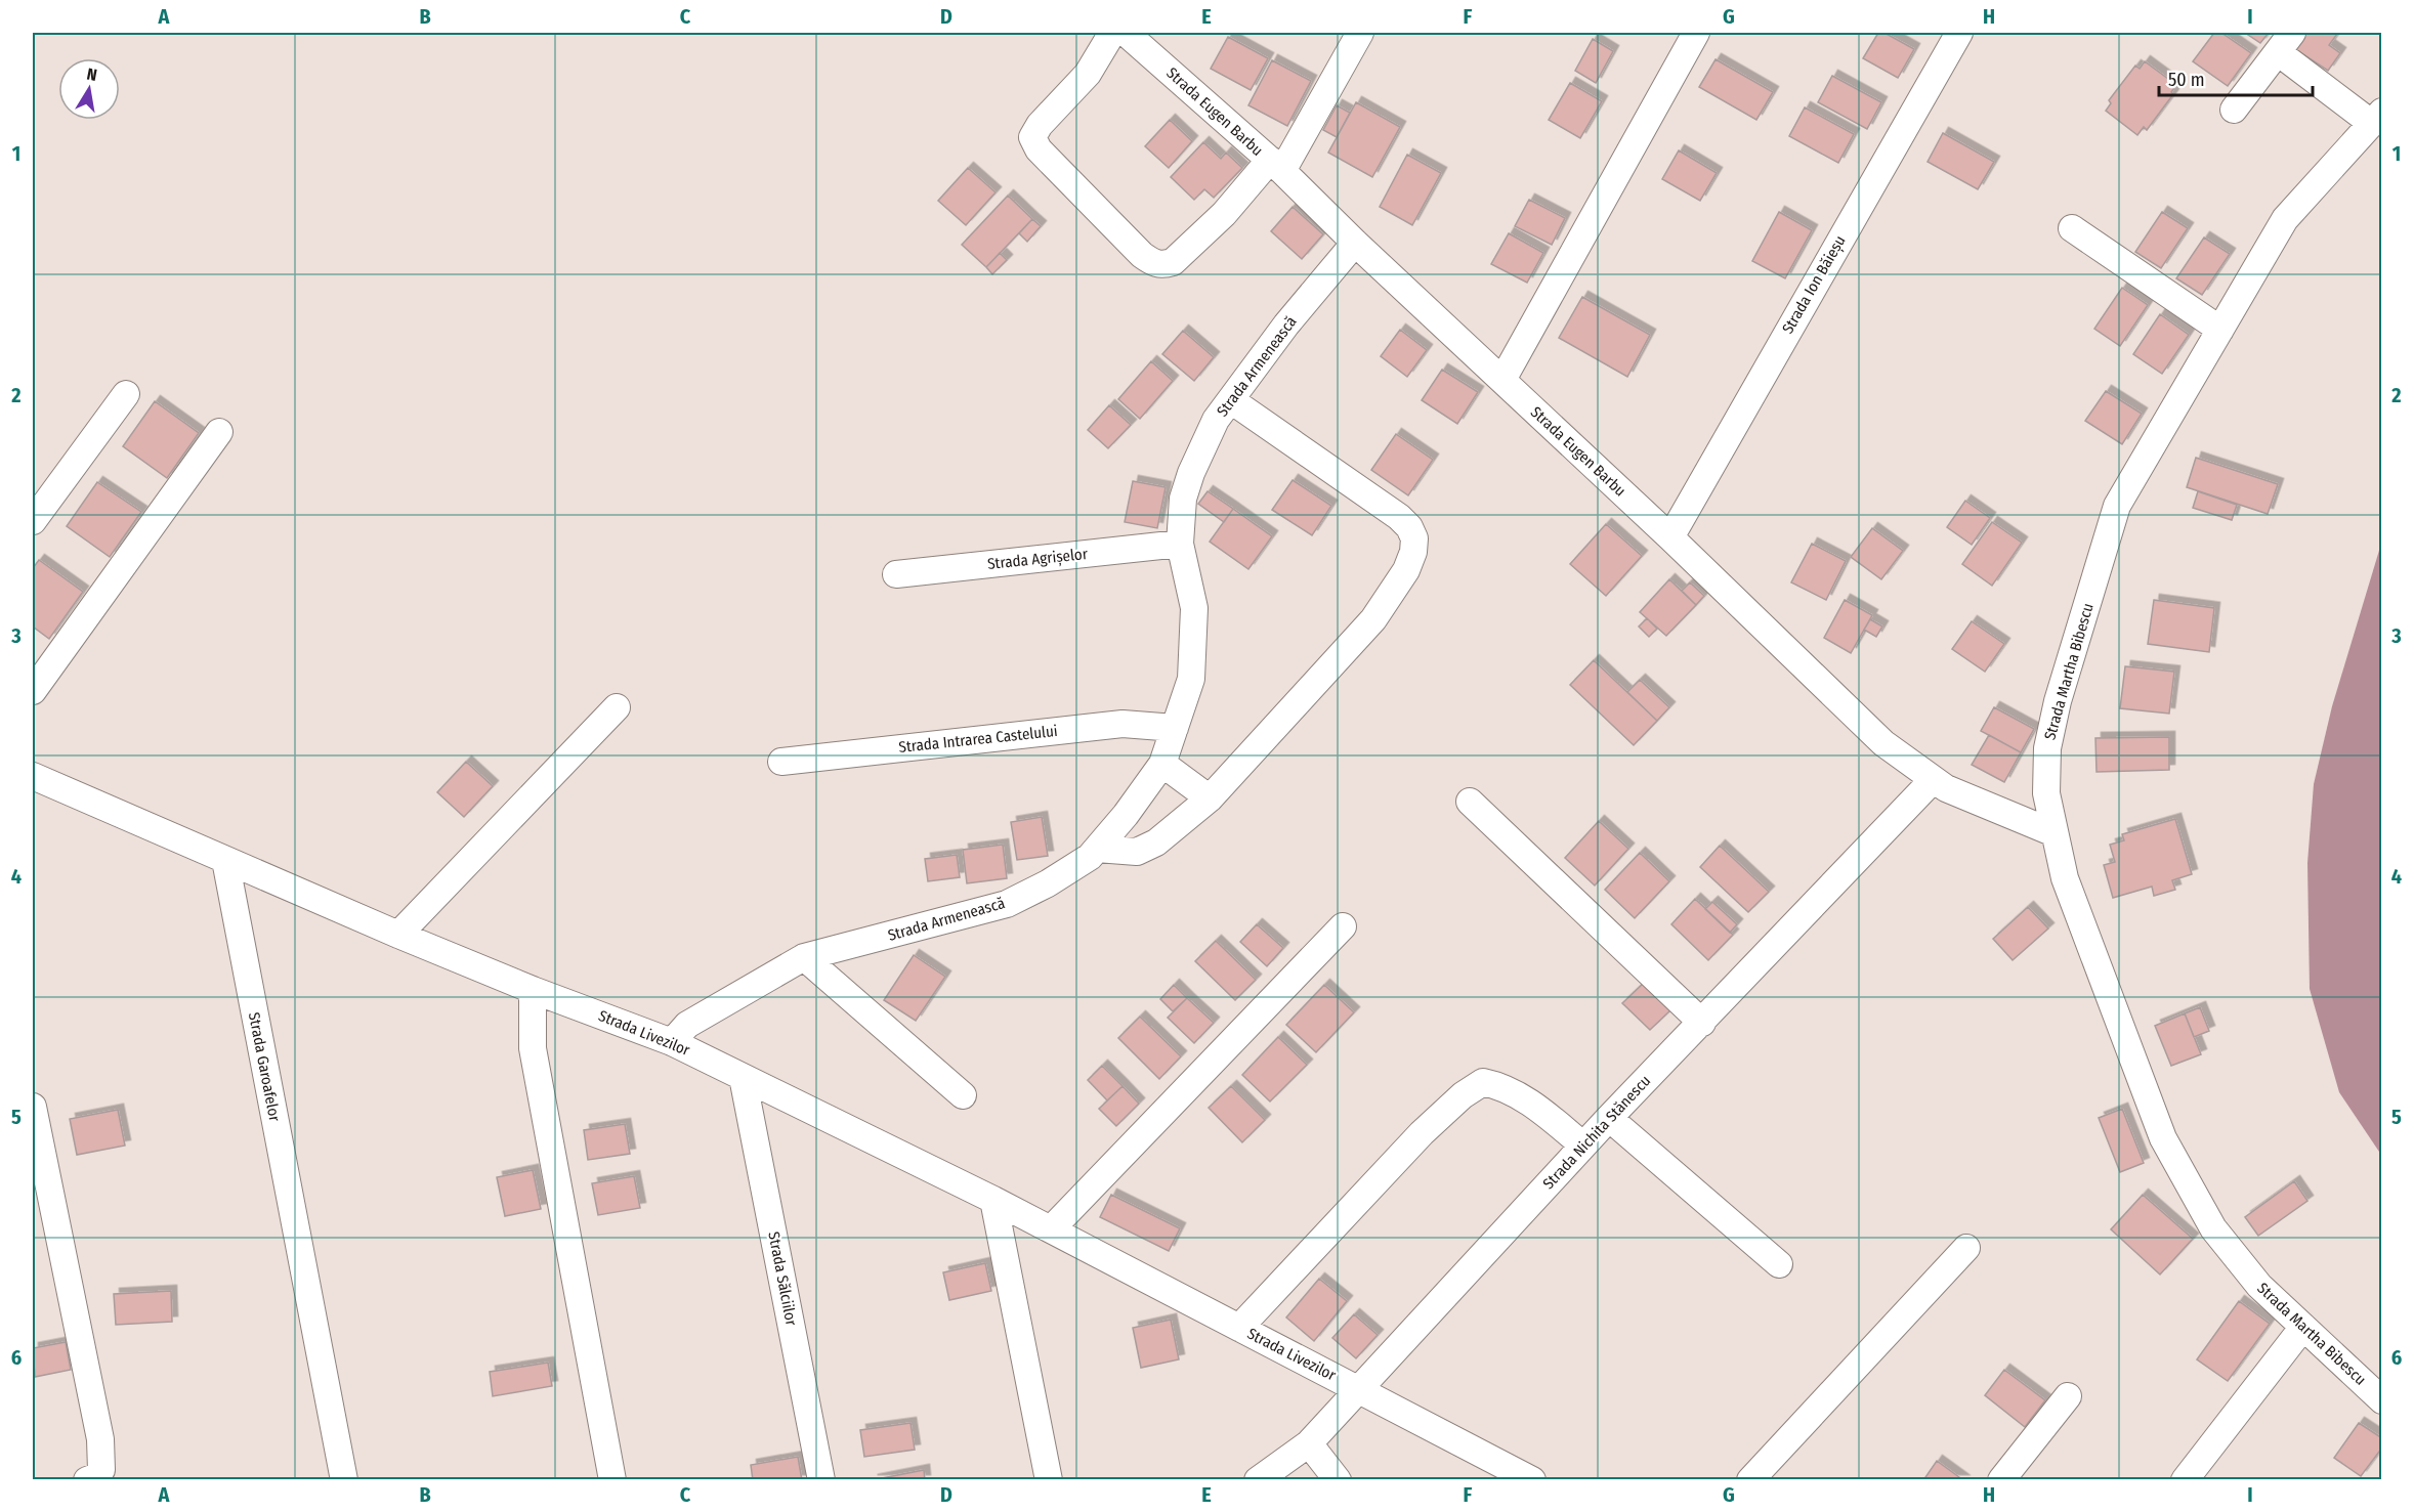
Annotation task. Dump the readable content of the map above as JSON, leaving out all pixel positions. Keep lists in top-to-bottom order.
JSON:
{
  "streets": {
    "street": [
      "Strada Eugen Barbu",
      "Strada Ion Băieșu",
      "Strada Armenească",
      "Strada Agrișelor",
      "Strada Martha Bibescu",
      "Strada Intrarea Castelului",
      "Strada Livezilor",
      "Strada Garoafelor",
      "Strada Nichita Stănescu",
      "Strada Sălciilor"
    ]
  },
  "crossings": [
    ["Strada Eugen Barbu", "Strada Ion Băieșu"],
    ["Strada Eugen Barbu", "Strada Armenească"],
    ["Strada Eugen Barbu", "Strada Martha Bibescu"],
    ["Strada Eugen Barbu", "Strada Nichita Stănescu"],
    ["Strada Armenească", "Strada Agrișelor"],
    ["Strada Armenească", "Strada Intrarea Castelului"],
    ["Strada Armenească", "Strada Livezilor"],
    ["Strada Livezilor", "Strada Garoafelor"],
    ["Strada Livezilor", "Strada Nichita Stănescu"],
    ["Strada Livezilor", "Strada Sălciilor"]
  ],
  "scale_bar": "50 m",
  "north": "top",
  "grid": {
    "columns": [
      "A",
      "B",
      "C",
      "D",
      "E",
      "F",
      "G",
      "H",
      "I"
    ],
    "rows": [
      "1",
      "2",
      "3",
      "4",
      "5",
      "6"
    ]
  }
}
